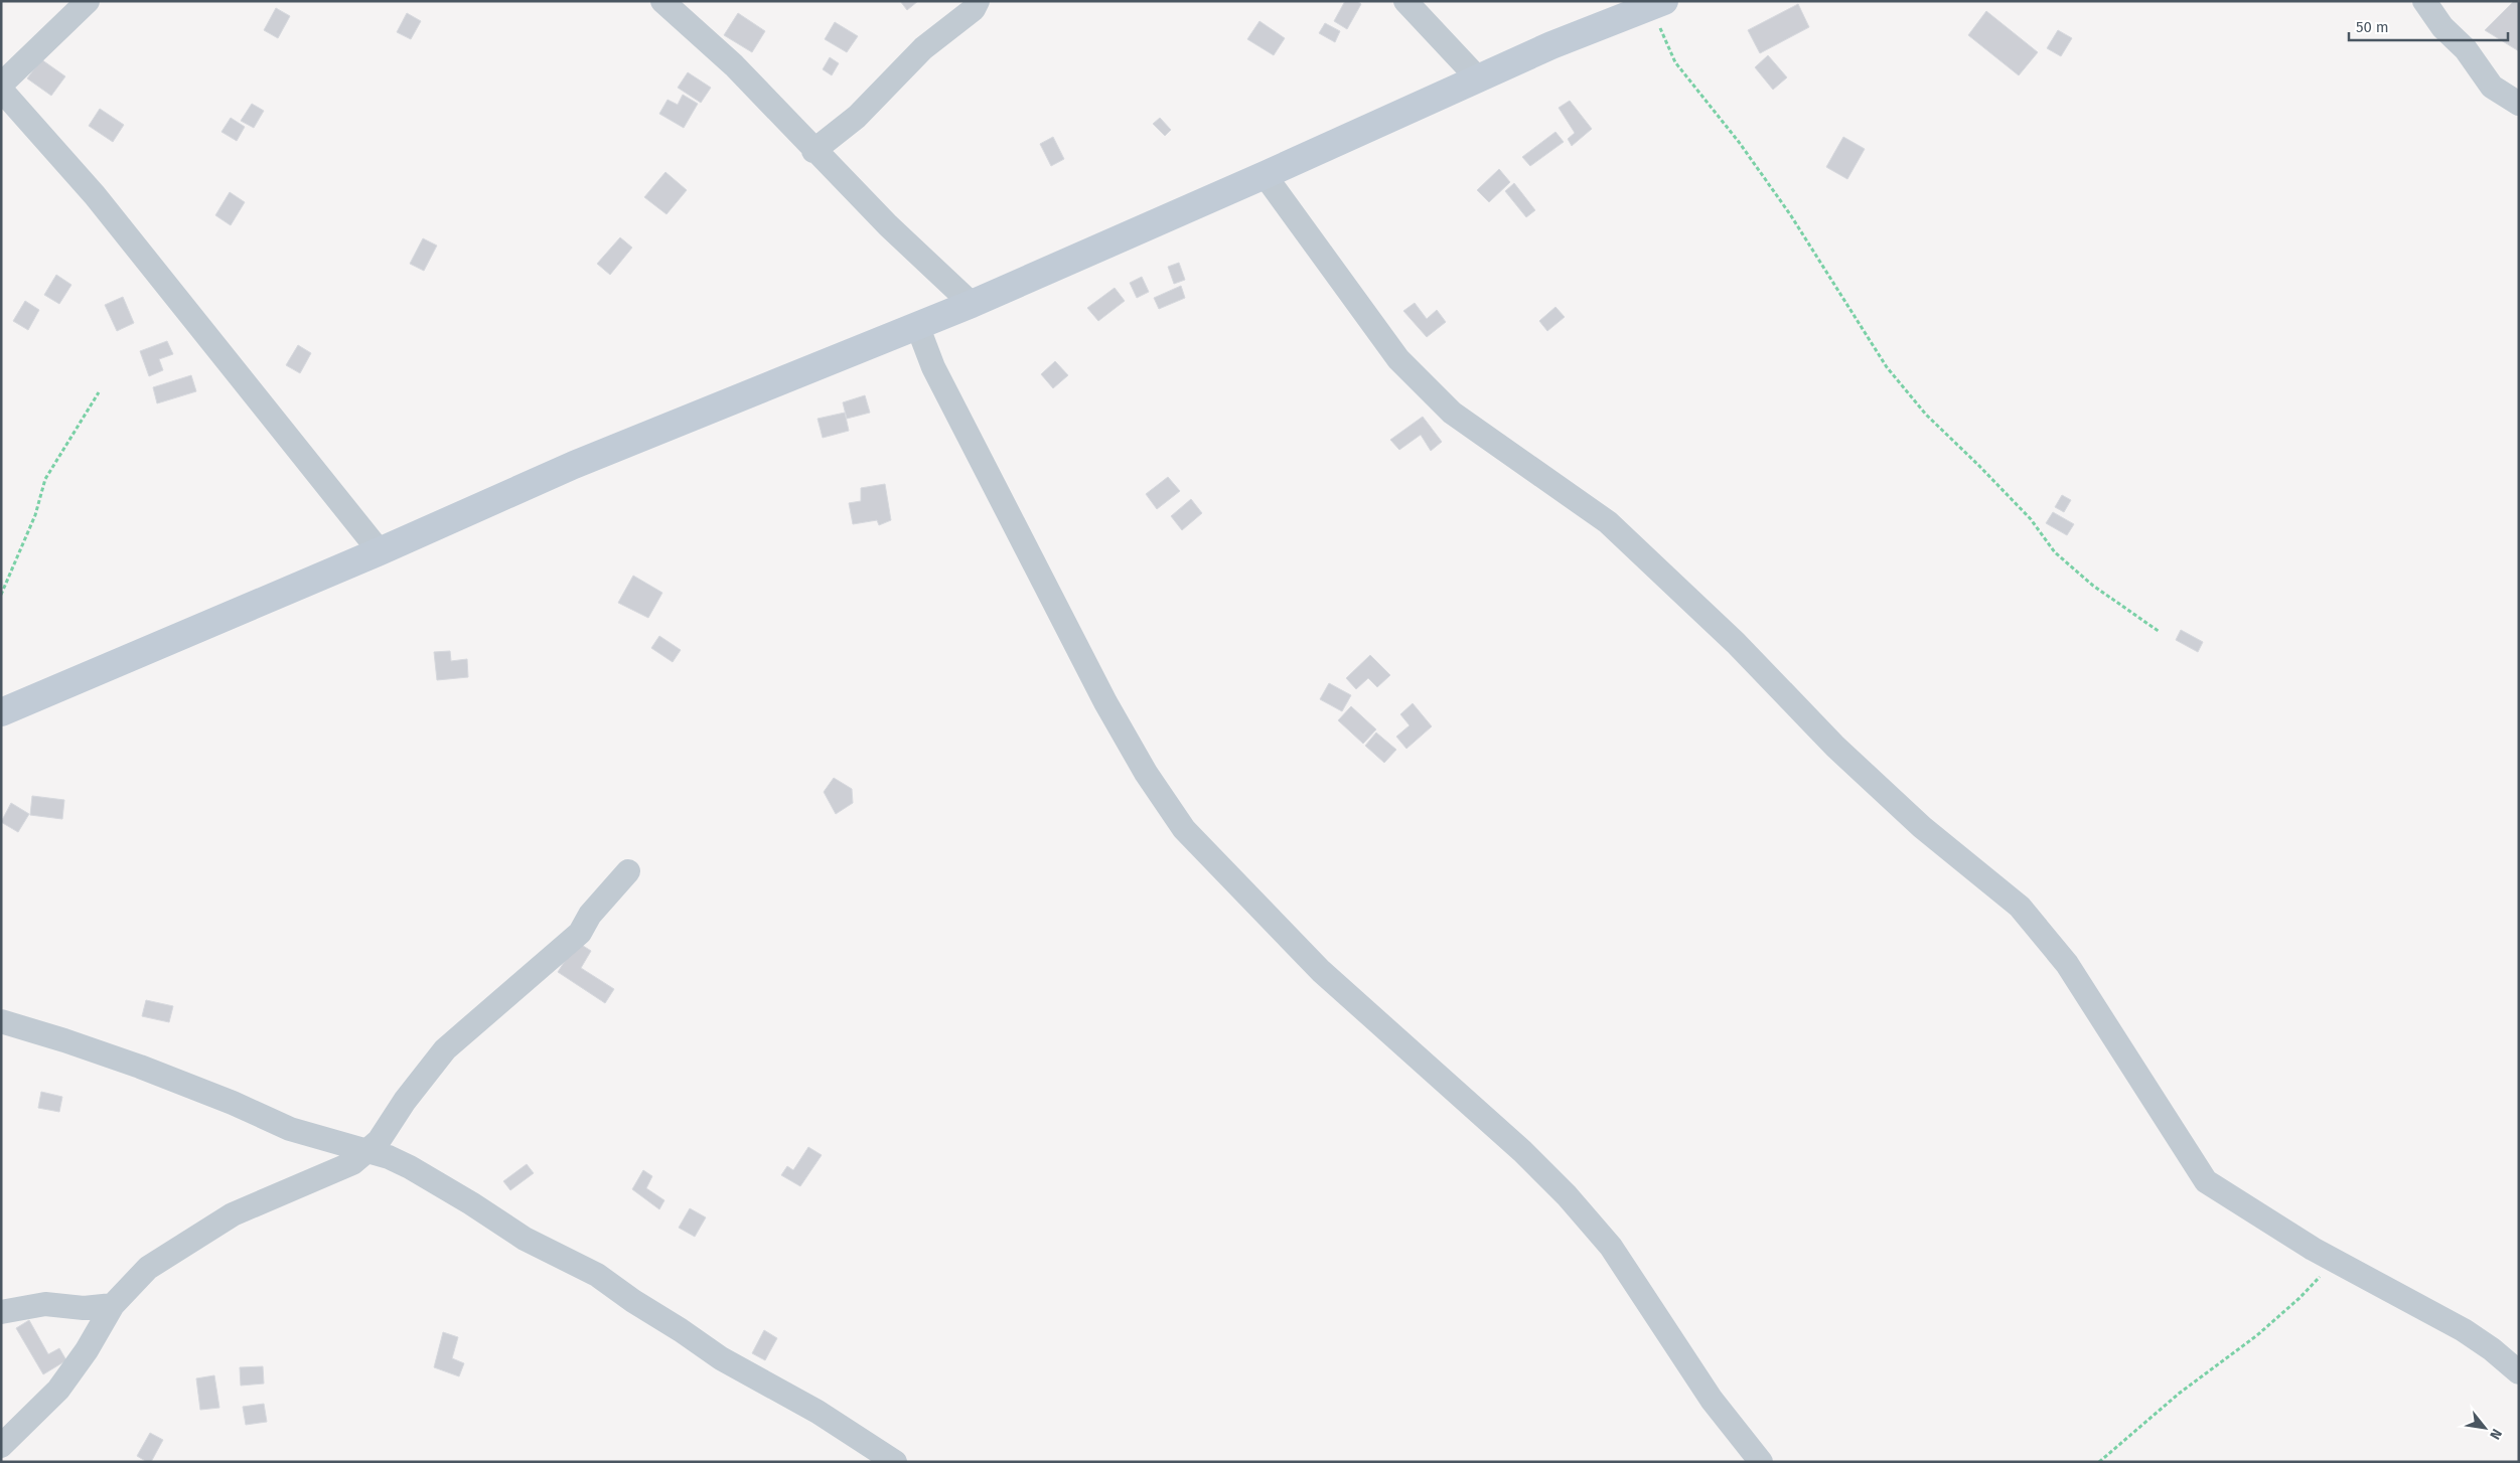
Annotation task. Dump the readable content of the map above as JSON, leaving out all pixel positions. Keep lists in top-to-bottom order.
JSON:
{
  "scale_bar": "50 m",
  "north": "bottom right"
}
